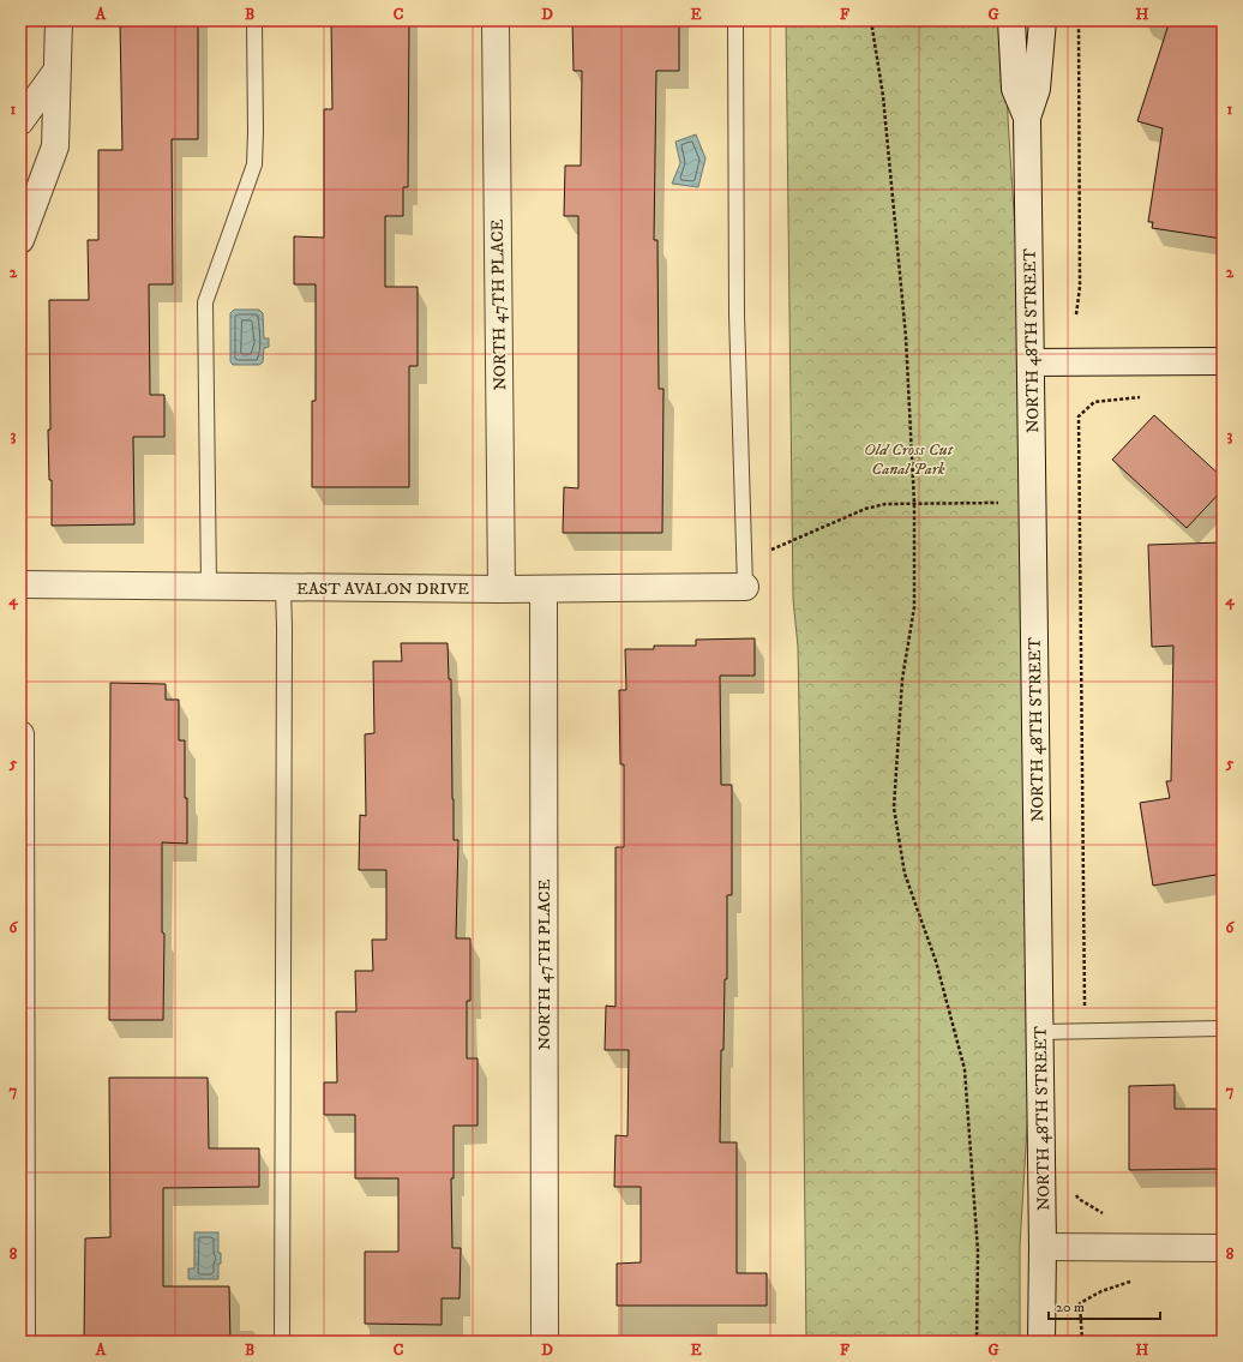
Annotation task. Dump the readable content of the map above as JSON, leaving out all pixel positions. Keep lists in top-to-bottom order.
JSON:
{
  "streets": {
    "street": ["NORTH 47TH PLACE", "NORTH 48TH STREET", "EAST AVALON DRIVE"]
  },
  "crossings": [
    ["NORTH 47TH PLACE", "EAST AVALON DRIVE"]
  ],
  "parks": ["Old Cross Cut Canal Park"],
  "scale_bar": "20 m",
  "grid": {
    "columns": [
      "A",
      "B",
      "C",
      "D",
      "E",
      "F",
      "G",
      "H"
    ],
    "rows": [
      "1",
      "2",
      "3",
      "4",
      "5",
      "6",
      "7",
      "8"
    ]
  }
}
